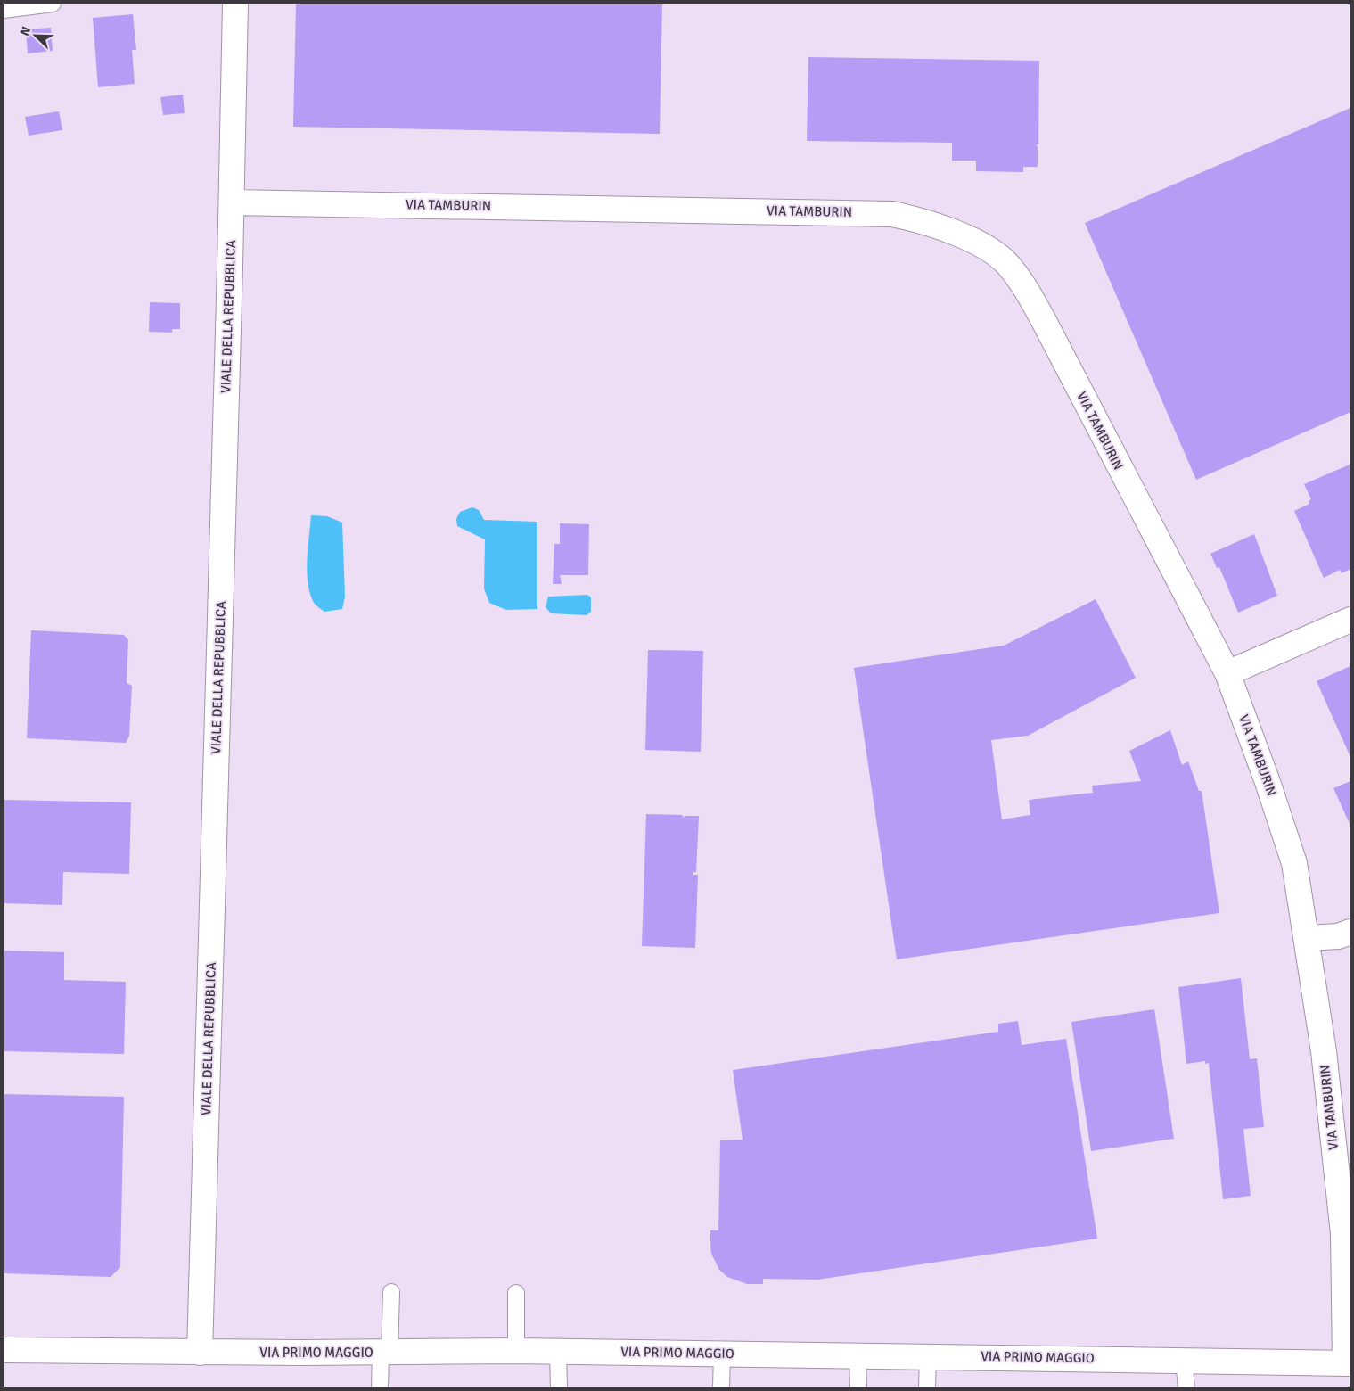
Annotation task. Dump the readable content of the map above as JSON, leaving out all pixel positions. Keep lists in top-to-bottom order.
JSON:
{
  "streets": {
    "street": ["VIA TAMBURIN", "VIALE DELLA REPUBBLICA", "VIA PRIMO MAGGIO"]
  },
  "crossings": [
    ["VIA TAMBURIN", "VIALE DELLA REPUBBLICA"],
    ["VIA TAMBURIN", "VIA PRIMO MAGGIO"],
    ["VIALE DELLA REPUBBLICA", "VIA PRIMO MAGGIO"]
  ],
  "north": "top left"
}
